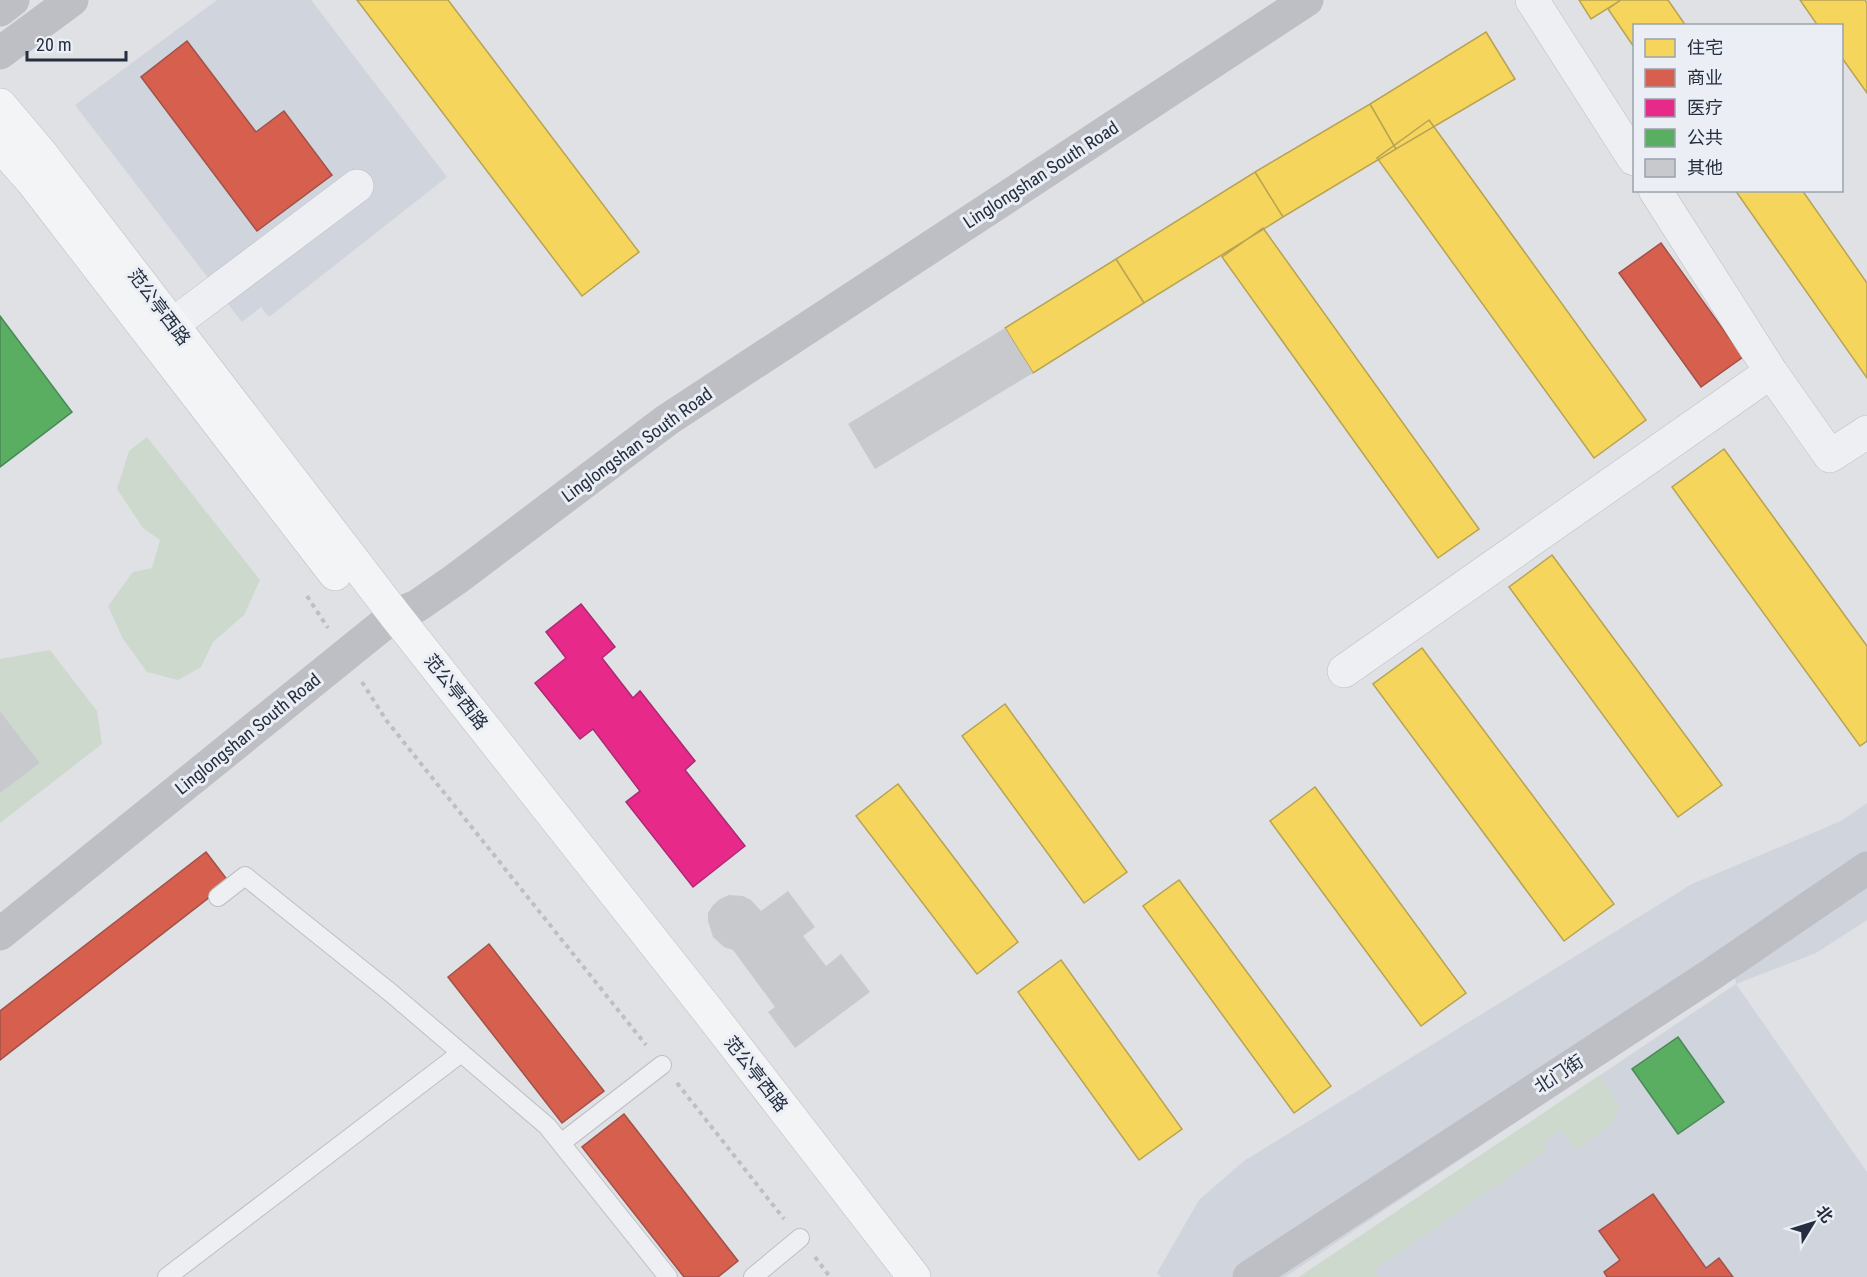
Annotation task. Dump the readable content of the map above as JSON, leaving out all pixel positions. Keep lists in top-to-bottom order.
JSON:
{
  "streets": {
    "main road": ["范公亭西路"],
    "street": ["Linglongshan South Road", "北门街"]
  },
  "crossings": [
    ["Linglongshan South Road", "范公亭西路"]
  ],
  "legend": [
    "住宅",
    "商业",
    "医疗",
    "公共",
    "其他"
  ],
  "scale_bar": "20 m",
  "north": "top right"
}
